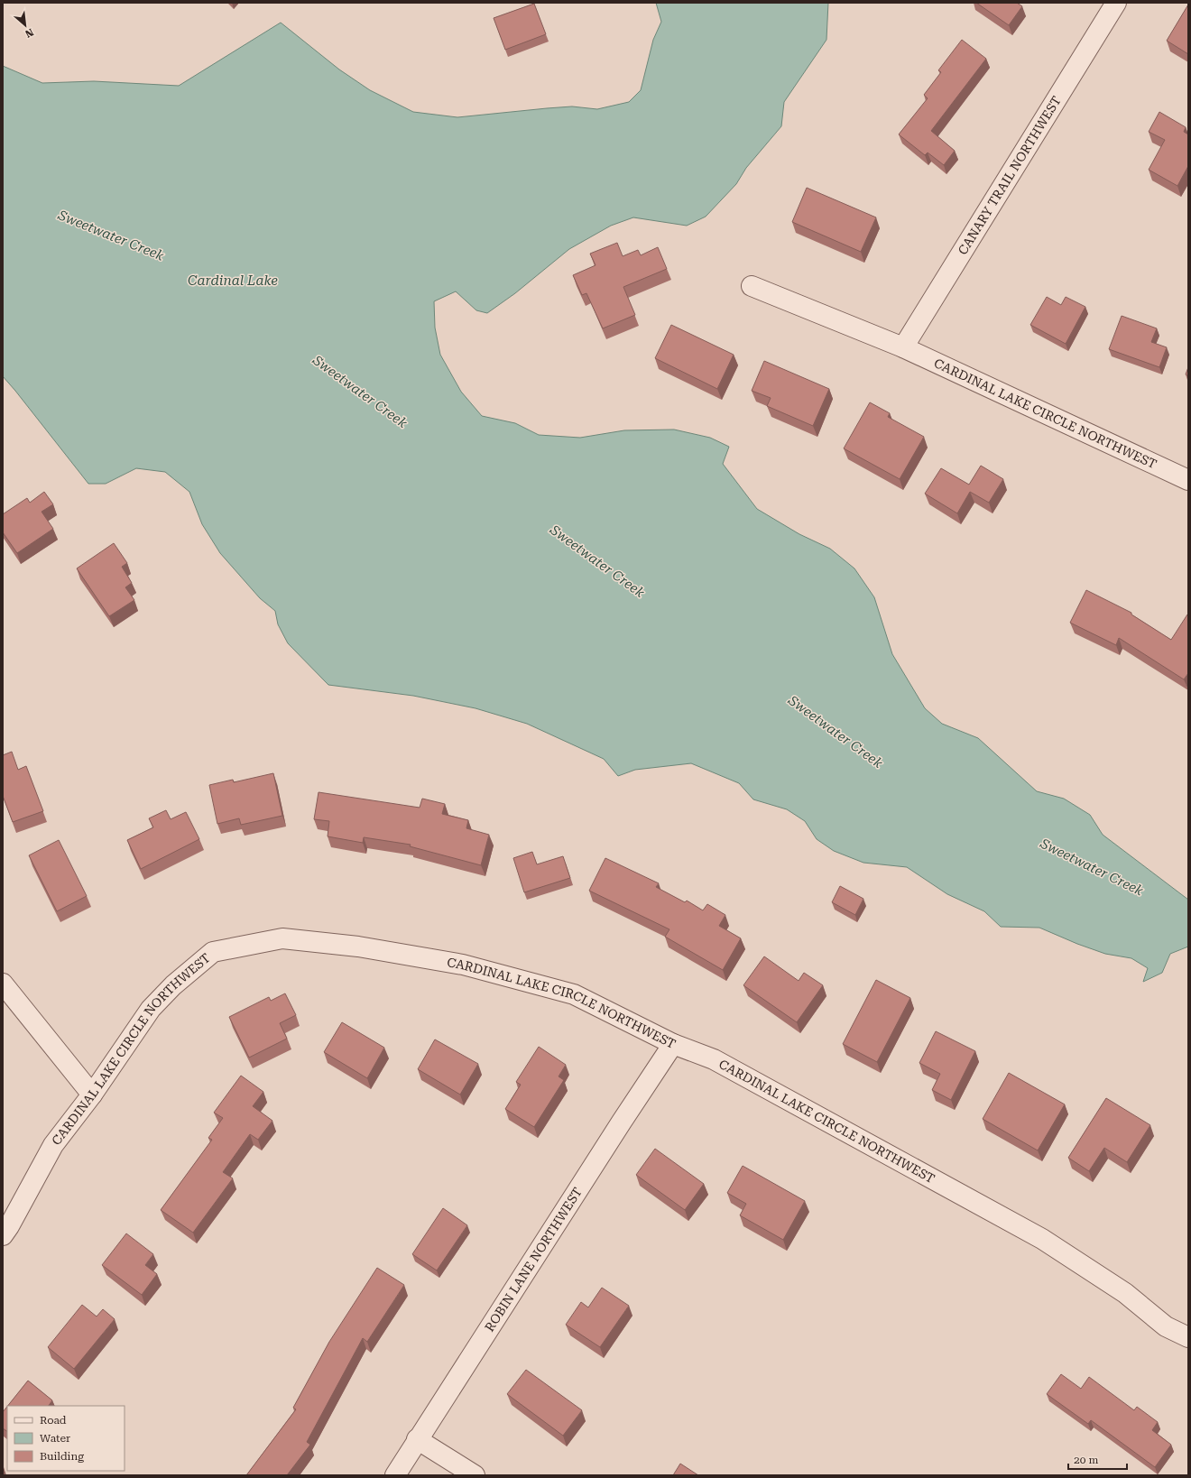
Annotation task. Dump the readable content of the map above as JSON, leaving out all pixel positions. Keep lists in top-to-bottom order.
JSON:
{
  "streets": {
    "street": ["CANARY TRAIL NORTHWEST", "CARDINAL LAKE CIRCLE NORTHWEST", "ROBIN LANE NORTHWEST"]
  },
  "crossings": [
    ["CANARY TRAIL NORTHWEST", "CARDINAL LAKE CIRCLE NORTHWEST"],
    ["CARDINAL LAKE CIRCLE NORTHWEST", "ROBIN LANE NORTHWEST"]
  ],
  "water": ["Sweetwater Creek", "Cardinal Lake"],
  "legend": ["Road", "Water", "Building"],
  "scale_bar": "20 m",
  "north": "bottom right"
}
